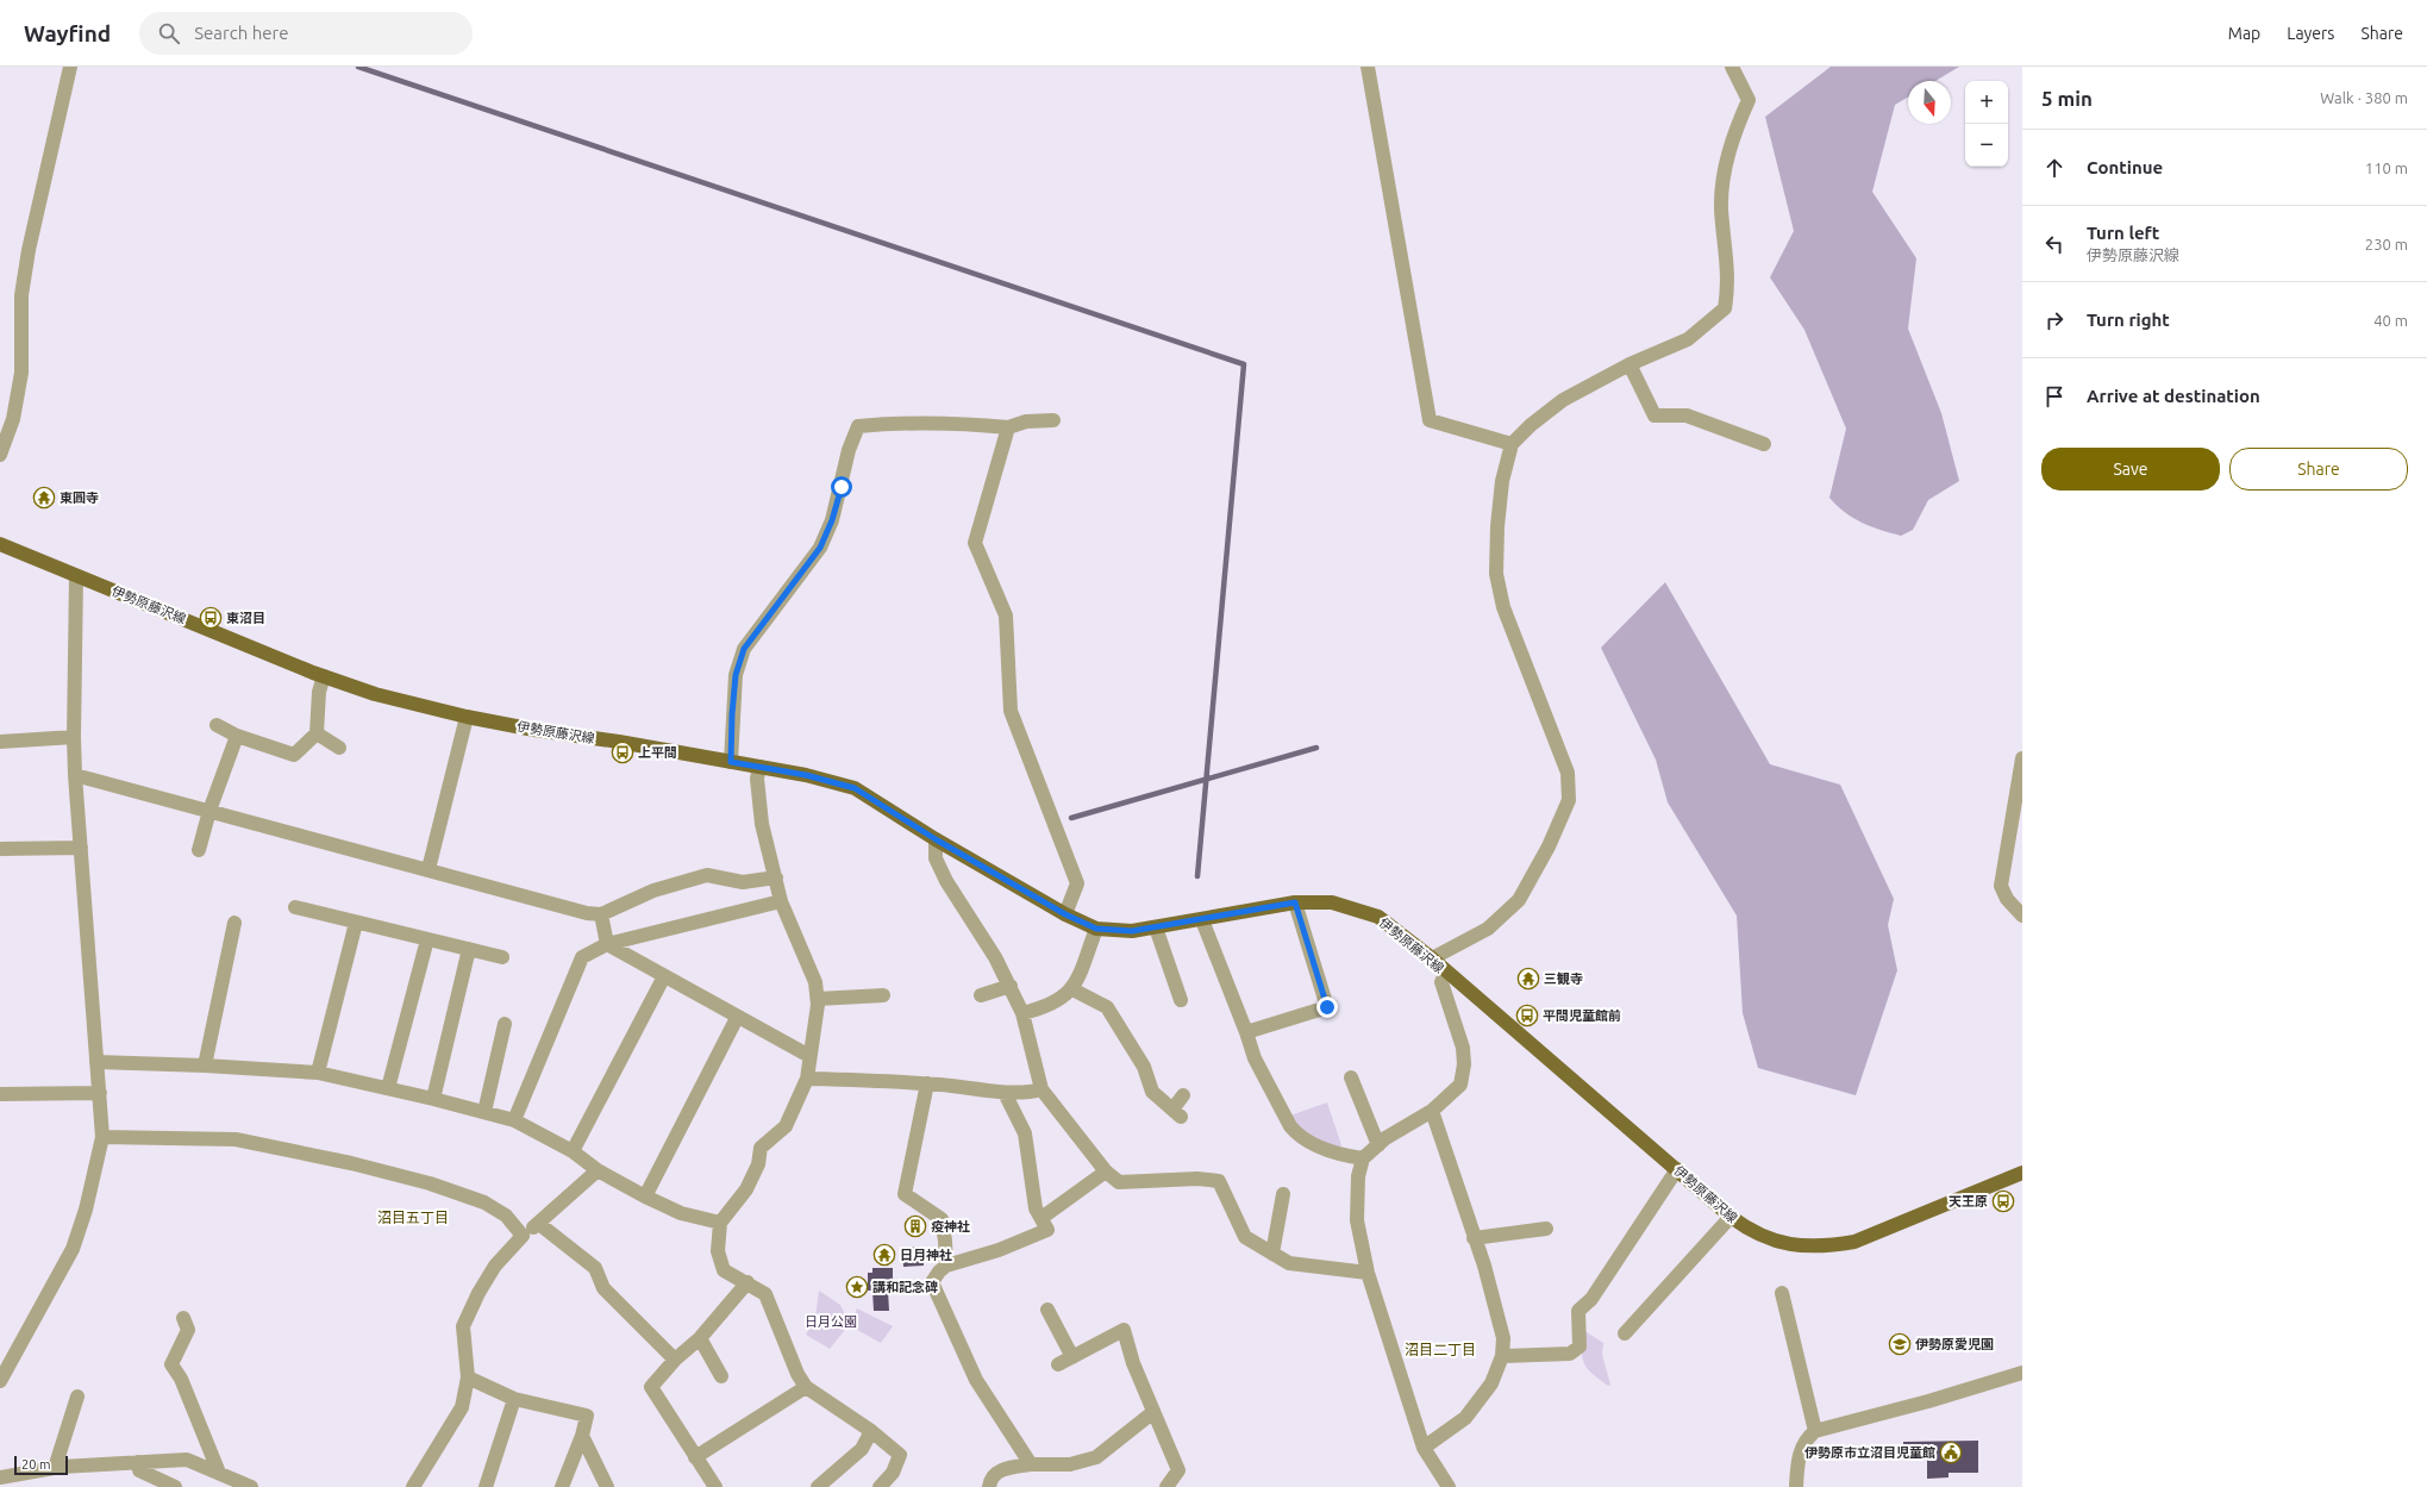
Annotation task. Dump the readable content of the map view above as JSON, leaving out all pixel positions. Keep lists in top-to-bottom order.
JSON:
{
  "streets": {
    "main road": ["伊勢原藤沢線"]
  },
  "districts": ["沼目五丁目", "沼目二丁目"],
  "parks": ["日月公園"],
  "places": {
    "temple": ["東圓寺", "三観寺", "日月神社"],
    "bus stop": [
      "東沼目",
      "上平間",
      "平間児童館前",
      "天王原"
    ],
    "building": ["疫神社"],
    "place": ["講和記念碑"],
    "school or university": ["伊勢原愛児園"],
    "public building": ["伊勢原市立沼目児童館"]
  },
  "scale_bar": "20 m",
  "north": "bottom",
  "page": {
    "header": "Wayfind",
    "search": "Search here",
    "nav": ["Map", "Layers", "Share"],
    "heading": ["5 min", "Walk · 380 m"],
    "map_buttons": ["+", "−"],
    "list": [
      ["Continue", "110 m"],
      ["Turn left", "伊勢原藤沢線", "230 m"],
      ["Turn right", "40 m"],
      "Arrive at destination"
    ],
    "buttons": ["Save", "Share"],
    "scale": "20 m"
  }
}
